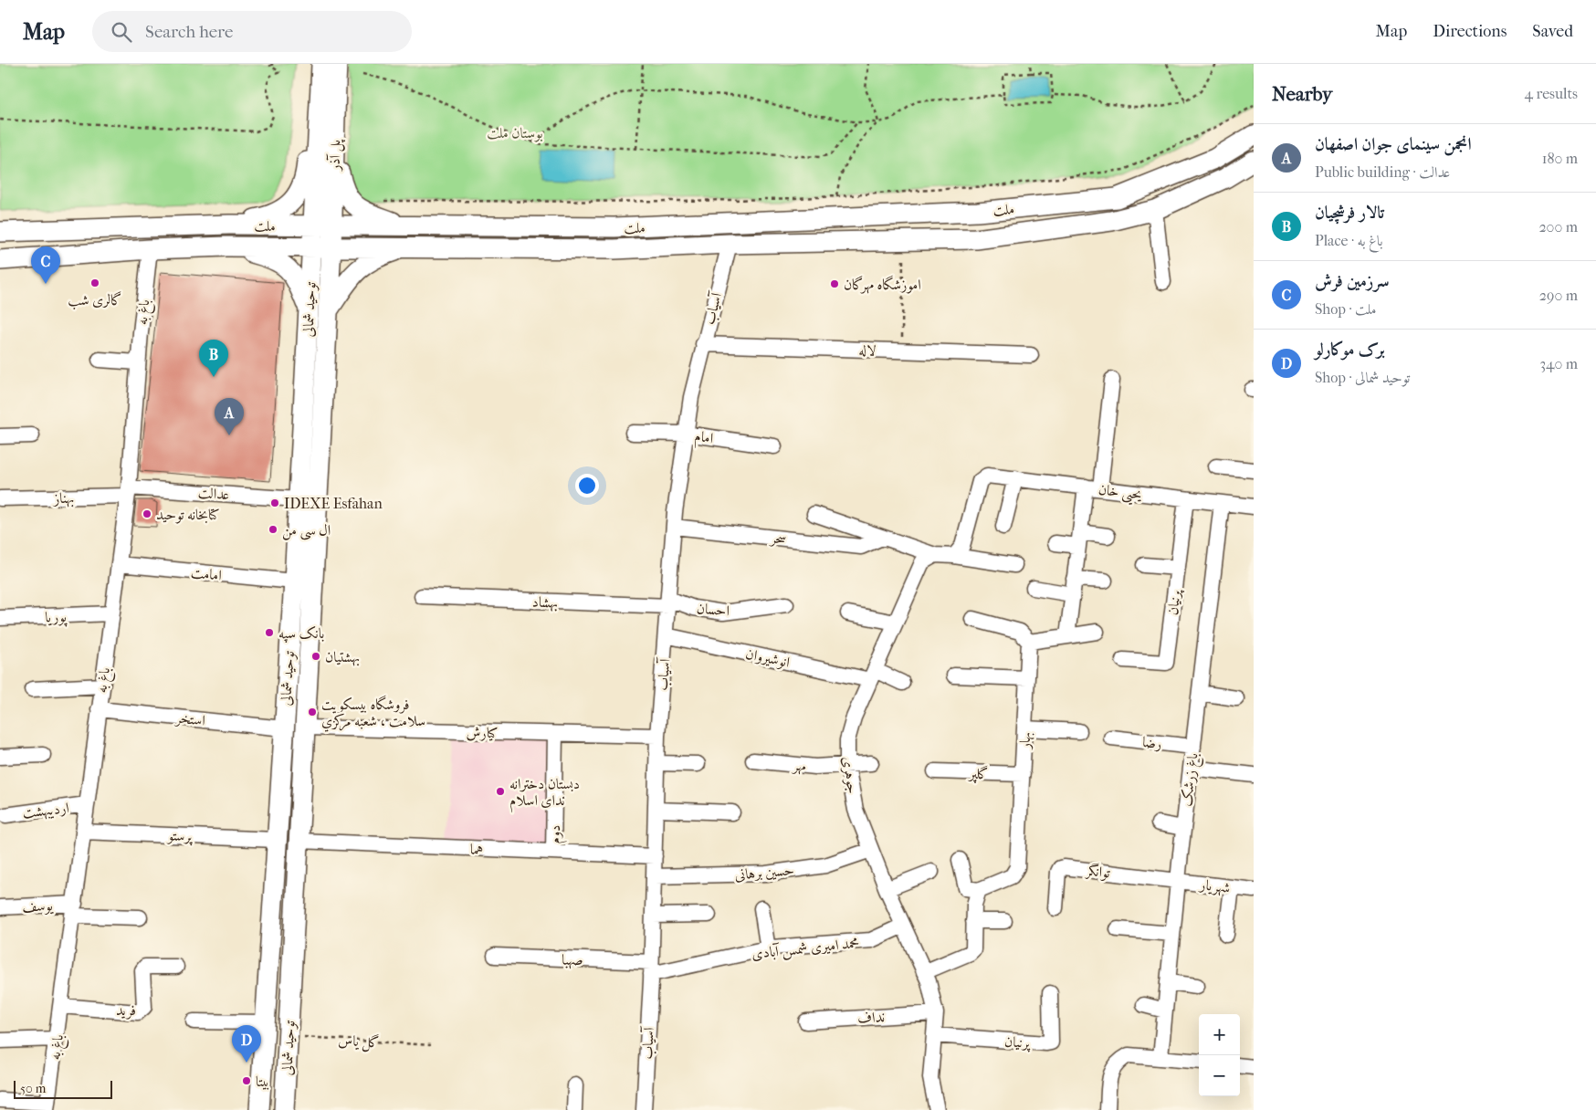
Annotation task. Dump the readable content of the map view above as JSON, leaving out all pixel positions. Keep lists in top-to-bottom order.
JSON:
{
  "streets": {
    "main road": ["پل آذر", "ملت", "توحید شمالی"],
    "street": [
      "آسیاب",
      "باغ به",
      "لاله",
      "امام",
      "یحیی خان",
      "عدالت",
      "بهناز",
      "سحر",
      "امامت",
      "بهشاد",
      "پرنیان",
      "احسان",
      "پوریا",
      "انوشیروان",
      "استخر",
      "کیارش",
      "بهار",
      "رضا",
      "مهر",
      "گلپر",
      "جوهری",
      "باغ زرشک",
      "اردیبهشت",
      "دوم",
      "پرستو",
      "هما",
      "توانگر",
      "حسین برهانی",
      "شهریار",
      "یوسف",
      "محمد امیری شمس آبادی",
      "صهبا",
      "فرید",
      "نداف"
    ],
    "path": ["گل یاس"]
  },
  "crossings": [
    ["پل آذر", "ملت"],
    ["پل آذر", "توحید شمالی"],
    ["ملت", "آسیاب"],
    ["ملت", "توحید شمالی"],
    ["ملت", "باغ به"],
    ["آسیاب", "لاله"],
    ["آسیاب", "امام"],
    ["آسیاب", "سحر"],
    ["آسیاب", "بهشاد"],
    ["آسیاب", "احسان"],
    ["آسیاب", "انوشیروان"],
    ["آسیاب", "کیارش"],
    ["آسیاب", "هما"],
    ["آسیاب", "حسین برهانی"],
    ["آسیاب", "محمد امیری شمس آبادی"],
    ["آسیاب", "صهبا"],
    ["توحید شمالی", "عدالت"],
    ["توحید شمالی", "امامت"],
    ["توحید شمالی", "استخر"],
    ["توحید شمالی", "کیارش"],
    ["توحید شمالی", "پرستو"],
    ["توحید شمالی", "هما"],
    ["توحید شمالی", "گل یاس"],
    ["باغ به", "عدالت"],
    ["باغ به", "بهناز"],
    ["باغ به", "امامت"],
    ["باغ به", "پوریا"],
    ["باغ به", "استخر"],
    ["باغ به", "اردیبهشت"],
    ["باغ به", "پرستو"],
    ["باغ به", "یوسف"],
    ["باغ به", "فرید"],
    ["یحیی خان", "پرنیان"],
    ["یحیی خان", "باغ زرشک"],
    ["عدالت", "بهناز"],
    ["بهشاد", "احسان"],
    ["پرنیان", "جوهری"],
    ["انوشیروان", "جوهری"],
    ["کیارش", "دوم"],
    ["بهار", "گلپر"],
    ["رضا", "باغ زرشک"],
    ["مهر", "جوهری"],
    ["جوهری", "حسین برهانی"],
    ["جوهری", "محمد امیری شمس آبادی"],
    ["جوهری", "نداف"],
    ["باغ زرشک", "توانگر"],
    ["باغ زرشک", "شهریار"],
    ["دوم", "هما"],
    ["توانگر", "شهریار"],
    ["محمد امیری شمس آبادی", "صهبا"]
  ],
  "parks": ["بوستان ملت"],
  "places": [
    "گالری شب",
    "اموزشگاه مهرگان",
    "IDEXE Esfahan",
    "کتابخانه توحید",
    "ال سی من",
    "بانک سپه",
    "بهشتیان",
    "فروشگاه بيسكويت سلامت ، شعبه مركزي",
    "دبستان دخترانه ندای اسلام",
    "بیتا"
  ],
  "scale_bar": "50 m",
  "page": {
    "header": "Map",
    "search": "Search here",
    "nav": ["Map", "Directions", "Saved"],
    "heading": ["Nearby", "4 results"],
    "list": [
      {
        "mark": "A",
        "name": "انجمن سینمای جوان اصفهان",
        "note": "Public building · عدالت",
        "value": "180 m"
      },
      {
        "mark": "B",
        "name": "تالار فرشچیان",
        "note": "Place · باغ به",
        "value": "200 m"
      },
      {
        "mark": "C",
        "name": "سرزمین فرش",
        "note": "Shop · ملت",
        "value": "290 m"
      },
      {
        "mark": "D",
        "name": "برک موکارلو",
        "note": "Shop · توحید شمالی",
        "value": "340 m"
      }
    ],
    "pins": [
      "C",
      "B",
      "A",
      "D"
    ],
    "map_buttons": ["+", "−"],
    "scale": "50 m"
  }
}
